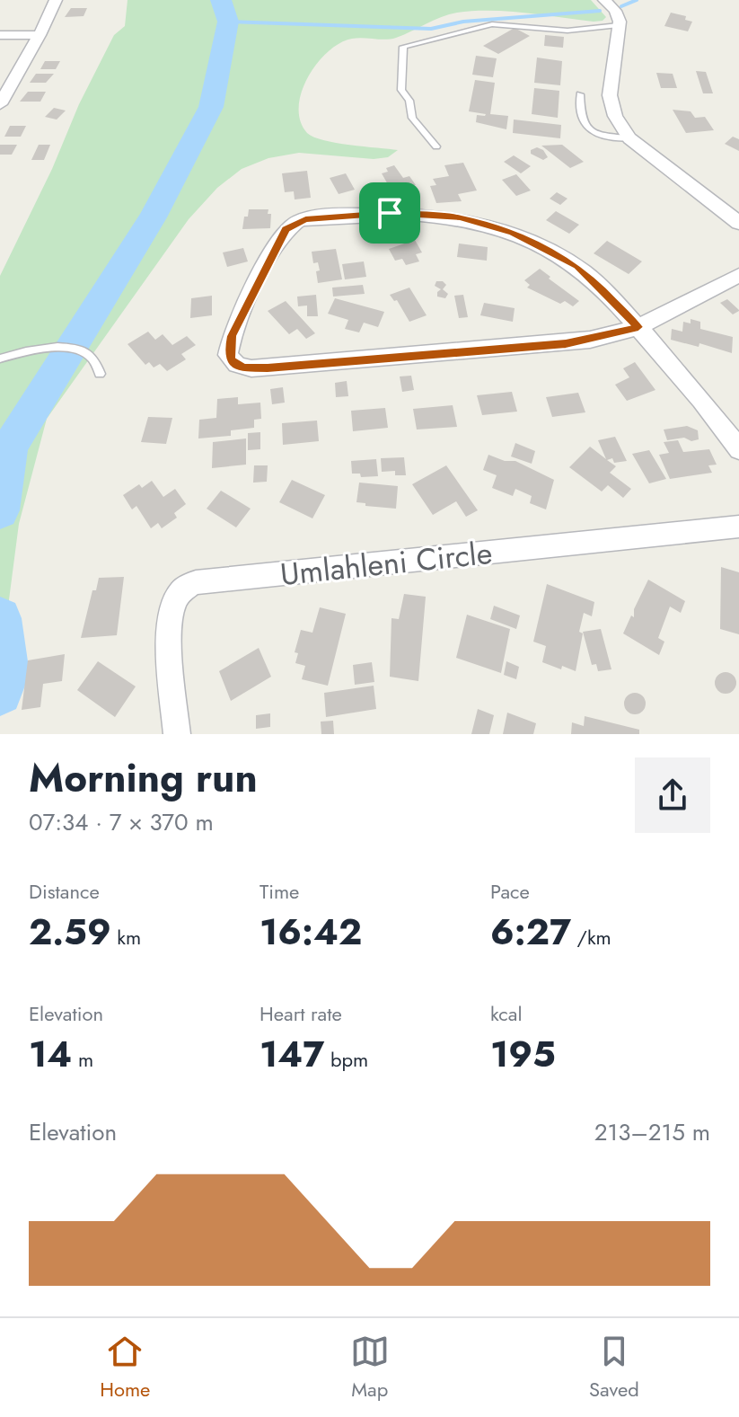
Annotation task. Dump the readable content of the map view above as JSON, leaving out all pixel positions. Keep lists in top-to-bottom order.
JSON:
{
  "streets": {
    "street": ["Umlahleni Circle"]
  },
  "page": {
    "heading": ["Morning run", "07:34 · 7 × 370 m"],
    "stats": [
      ["Distance", "2.59 km"],
      ["Time", "16:42"],
      ["Pace", "6:27 /km"],
      ["Elevation", "14 m"],
      ["Heart rate", "147 bpm"],
      ["kcal", "195"]
    ],
    "chart": ["Elevation", "213–215 m"],
    "tabs": ["Home", "Map", "Saved"]
  }
}
